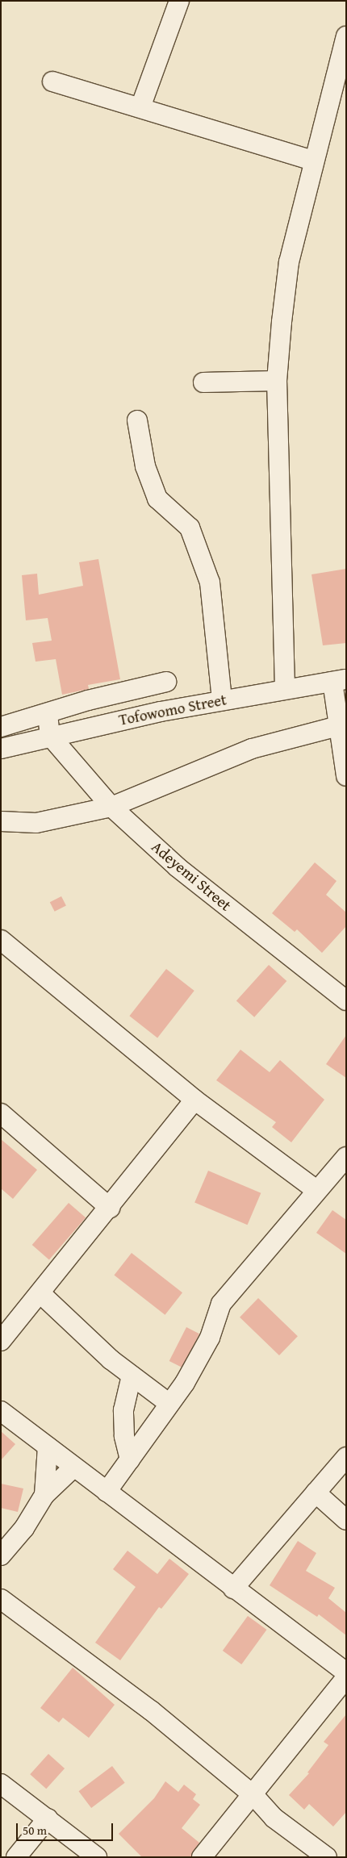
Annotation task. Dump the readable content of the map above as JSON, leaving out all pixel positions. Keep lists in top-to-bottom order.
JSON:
{
  "streets": {
    "street": ["Tofowomo Street", "Adeyemi Street"]
  },
  "crossings": [
    ["Tofowomo Street", "Adeyemi Street"]
  ],
  "scale_bar": "50 m"
}
